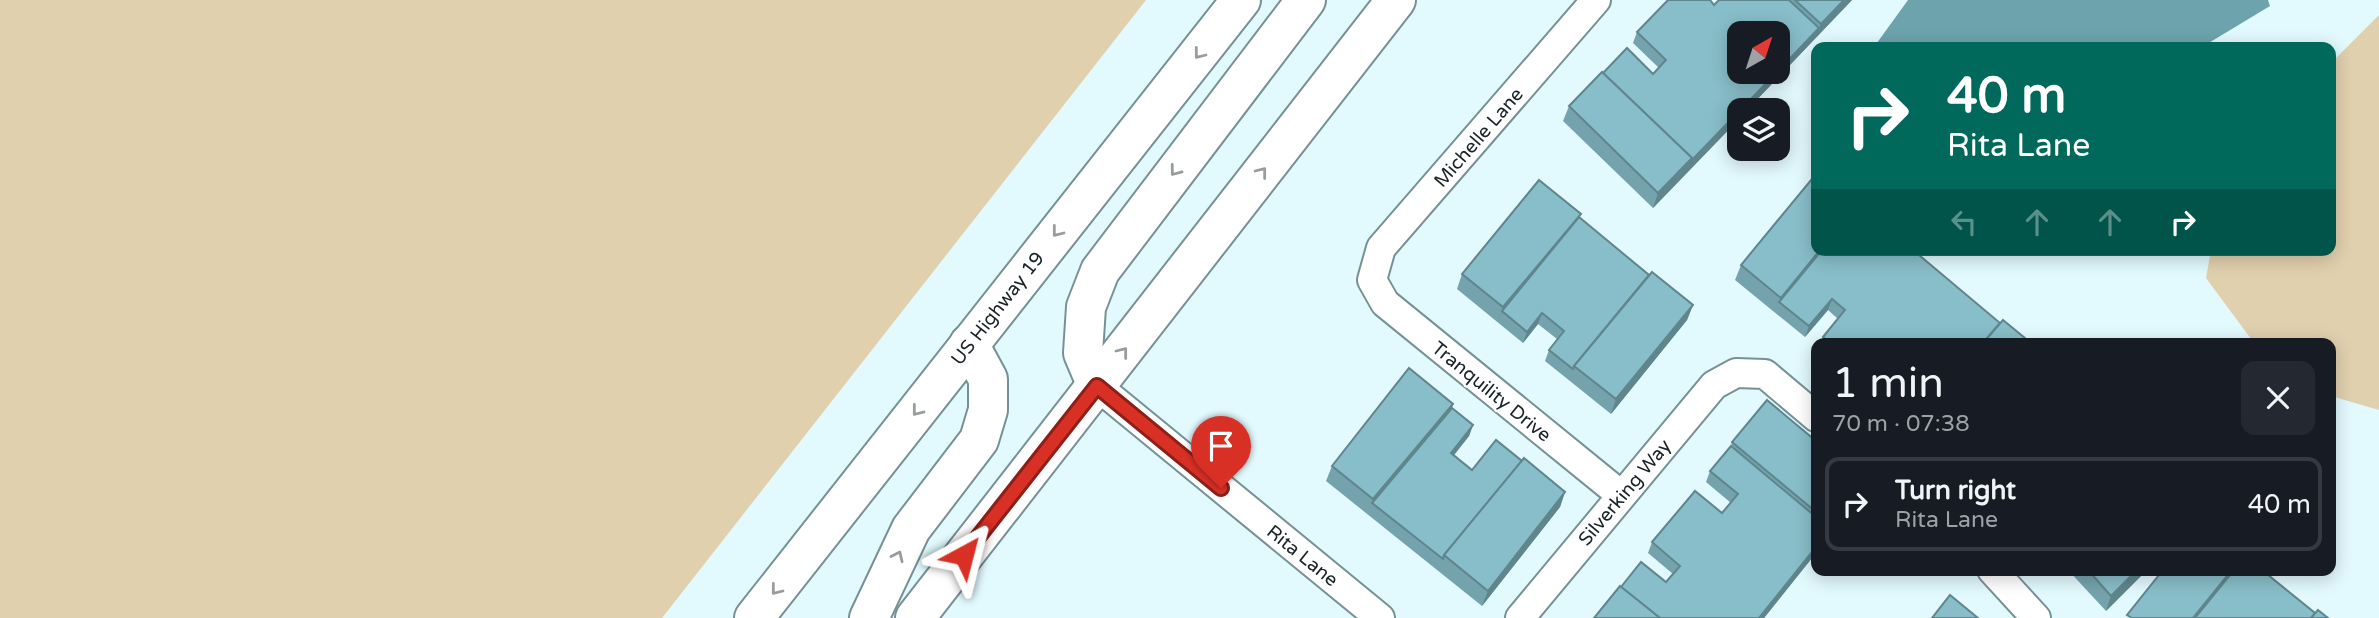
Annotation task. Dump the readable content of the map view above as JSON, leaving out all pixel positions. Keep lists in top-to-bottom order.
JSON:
{
  "streets": {
    "highway": ["US Highway 19"],
    "street": [
      "Michelle Lane",
      "Tranquility Drive",
      "Silverking Way",
      "Rita Lane"
    ]
  },
  "crossings": [
    ["Michelle Lane", "Tranquility Drive"],
    ["Tranquility Drive", "Silverking Way"]
  ],
  "north": "top right",
  "page": {
    "turn": ["40 m", "Rita Lane"],
    "heading": ["1 min", "70 m · 07:38"],
    "list": [
      {
        "name": "Turn right",
        "note": "Rita Lane",
        "value": "40 m"
      }
    ]
  }
}
